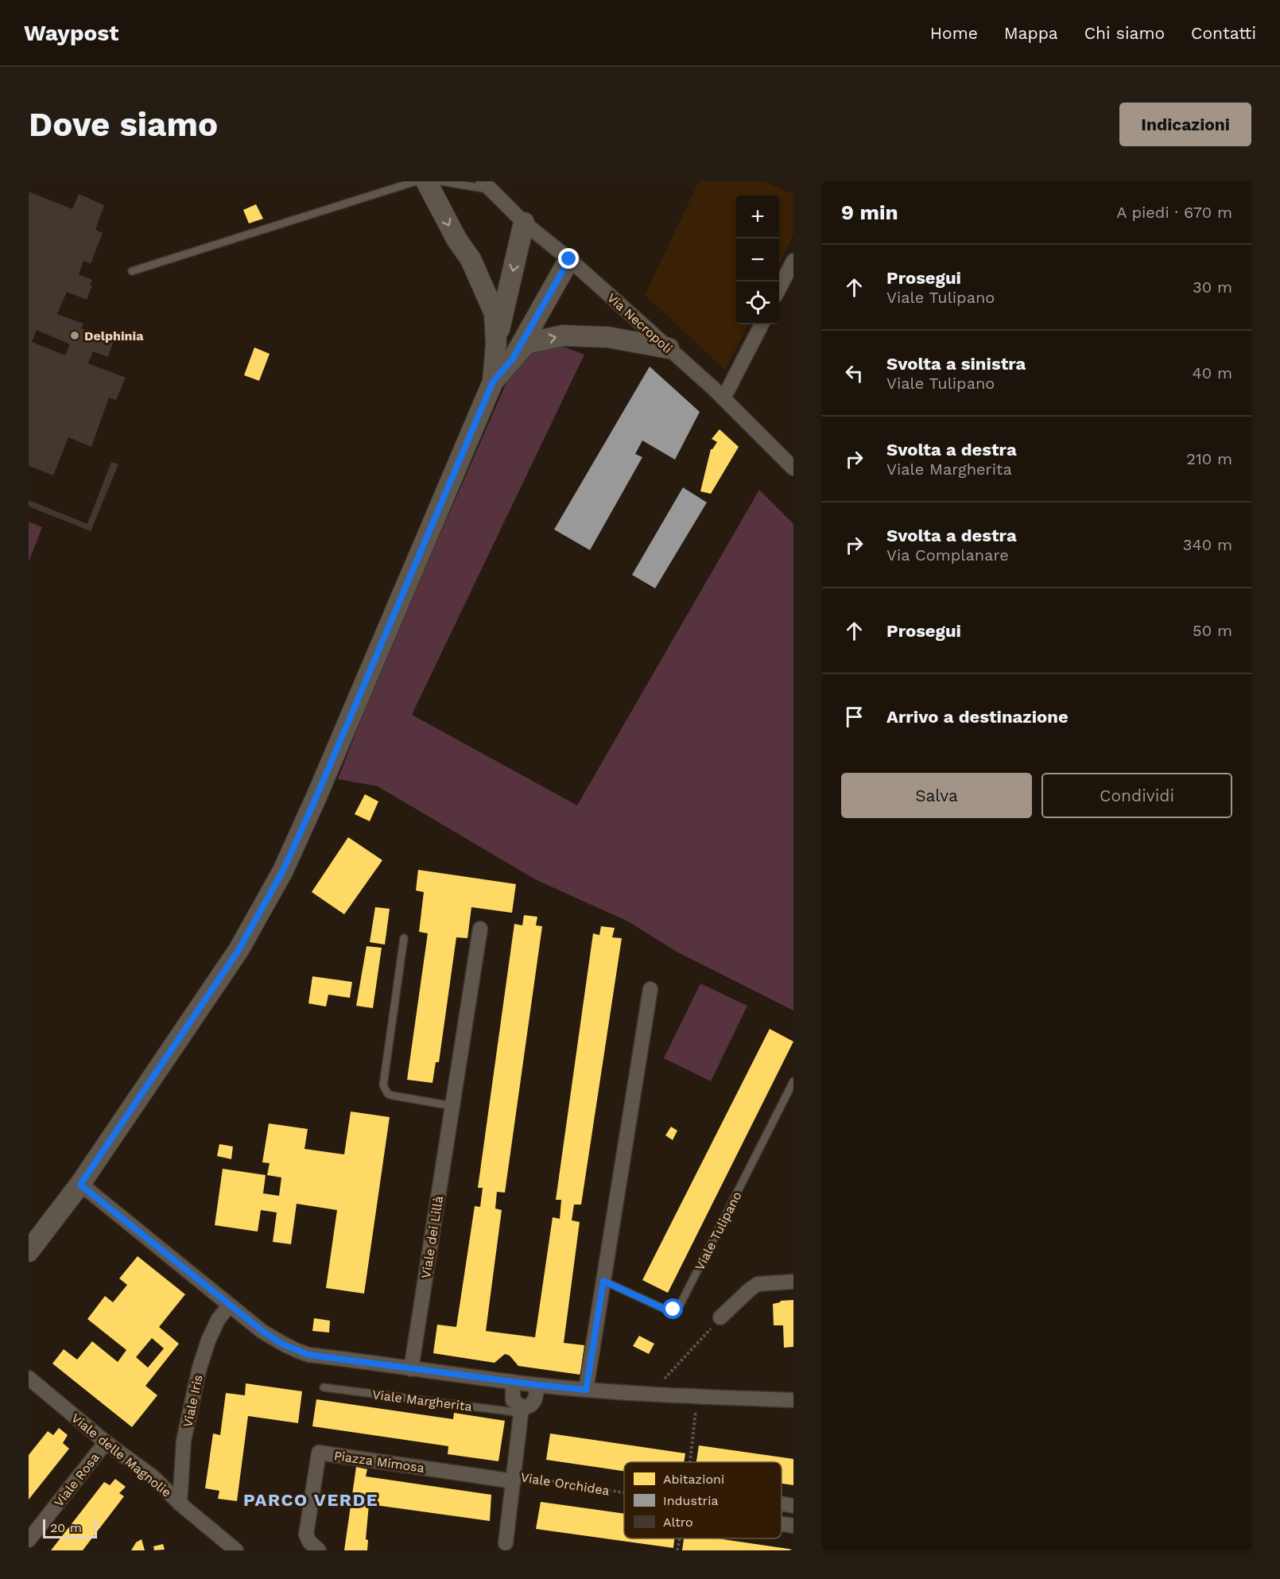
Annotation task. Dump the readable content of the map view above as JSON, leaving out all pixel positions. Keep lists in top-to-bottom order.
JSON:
{
  "streets": {
    "street": [
      "Via Necropoli",
      "Viale dei Lillà",
      "Viale Iris",
      "Viale delle Magnolie",
      "Piazza Mimosa",
      "Viale Rosa"
    ],
    "lane": ["Viale Tulipano", "Viale Margherita"],
    "path": ["Viale Orchidea"]
  },
  "crossings": [
    ["Viale Iris", "Viale delle Magnolie"],
    ["Viale delle Magnolie", "Viale Rosa"],
    ["Piazza Mimosa", "Viale Orchidea"]
  ],
  "districts": ["PARCO VERDE"],
  "places": ["Delphinia"],
  "legend": ["Abitazioni", "Industria", "Altro"],
  "scale_bar": "20 m",
  "page": {
    "header": "Waypost",
    "nav": [
      "Home",
      "Mappa",
      "Chi siamo",
      "Contatti"
    ],
    "buttons": [
      "Indicazioni",
      ["Salva", "Condividi"]
    ],
    "title": "Dove siamo",
    "heading": ["9 min", "A piedi · 670 m"],
    "map_buttons": ["+", "−"],
    "list": [
      ["Prosegui", "Viale Tulipano", "30 m"],
      ["Svolta a sinistra", "Viale Tulipano", "40 m"],
      ["Svolta a destra", "Viale Margherita", "210 m"],
      ["Svolta a destra", "Via Complanare", "340 m"],
      ["Prosegui", "50 m"],
      "Arrivo a destinazione"
    ],
    "scale": "20 m"
  }
}
